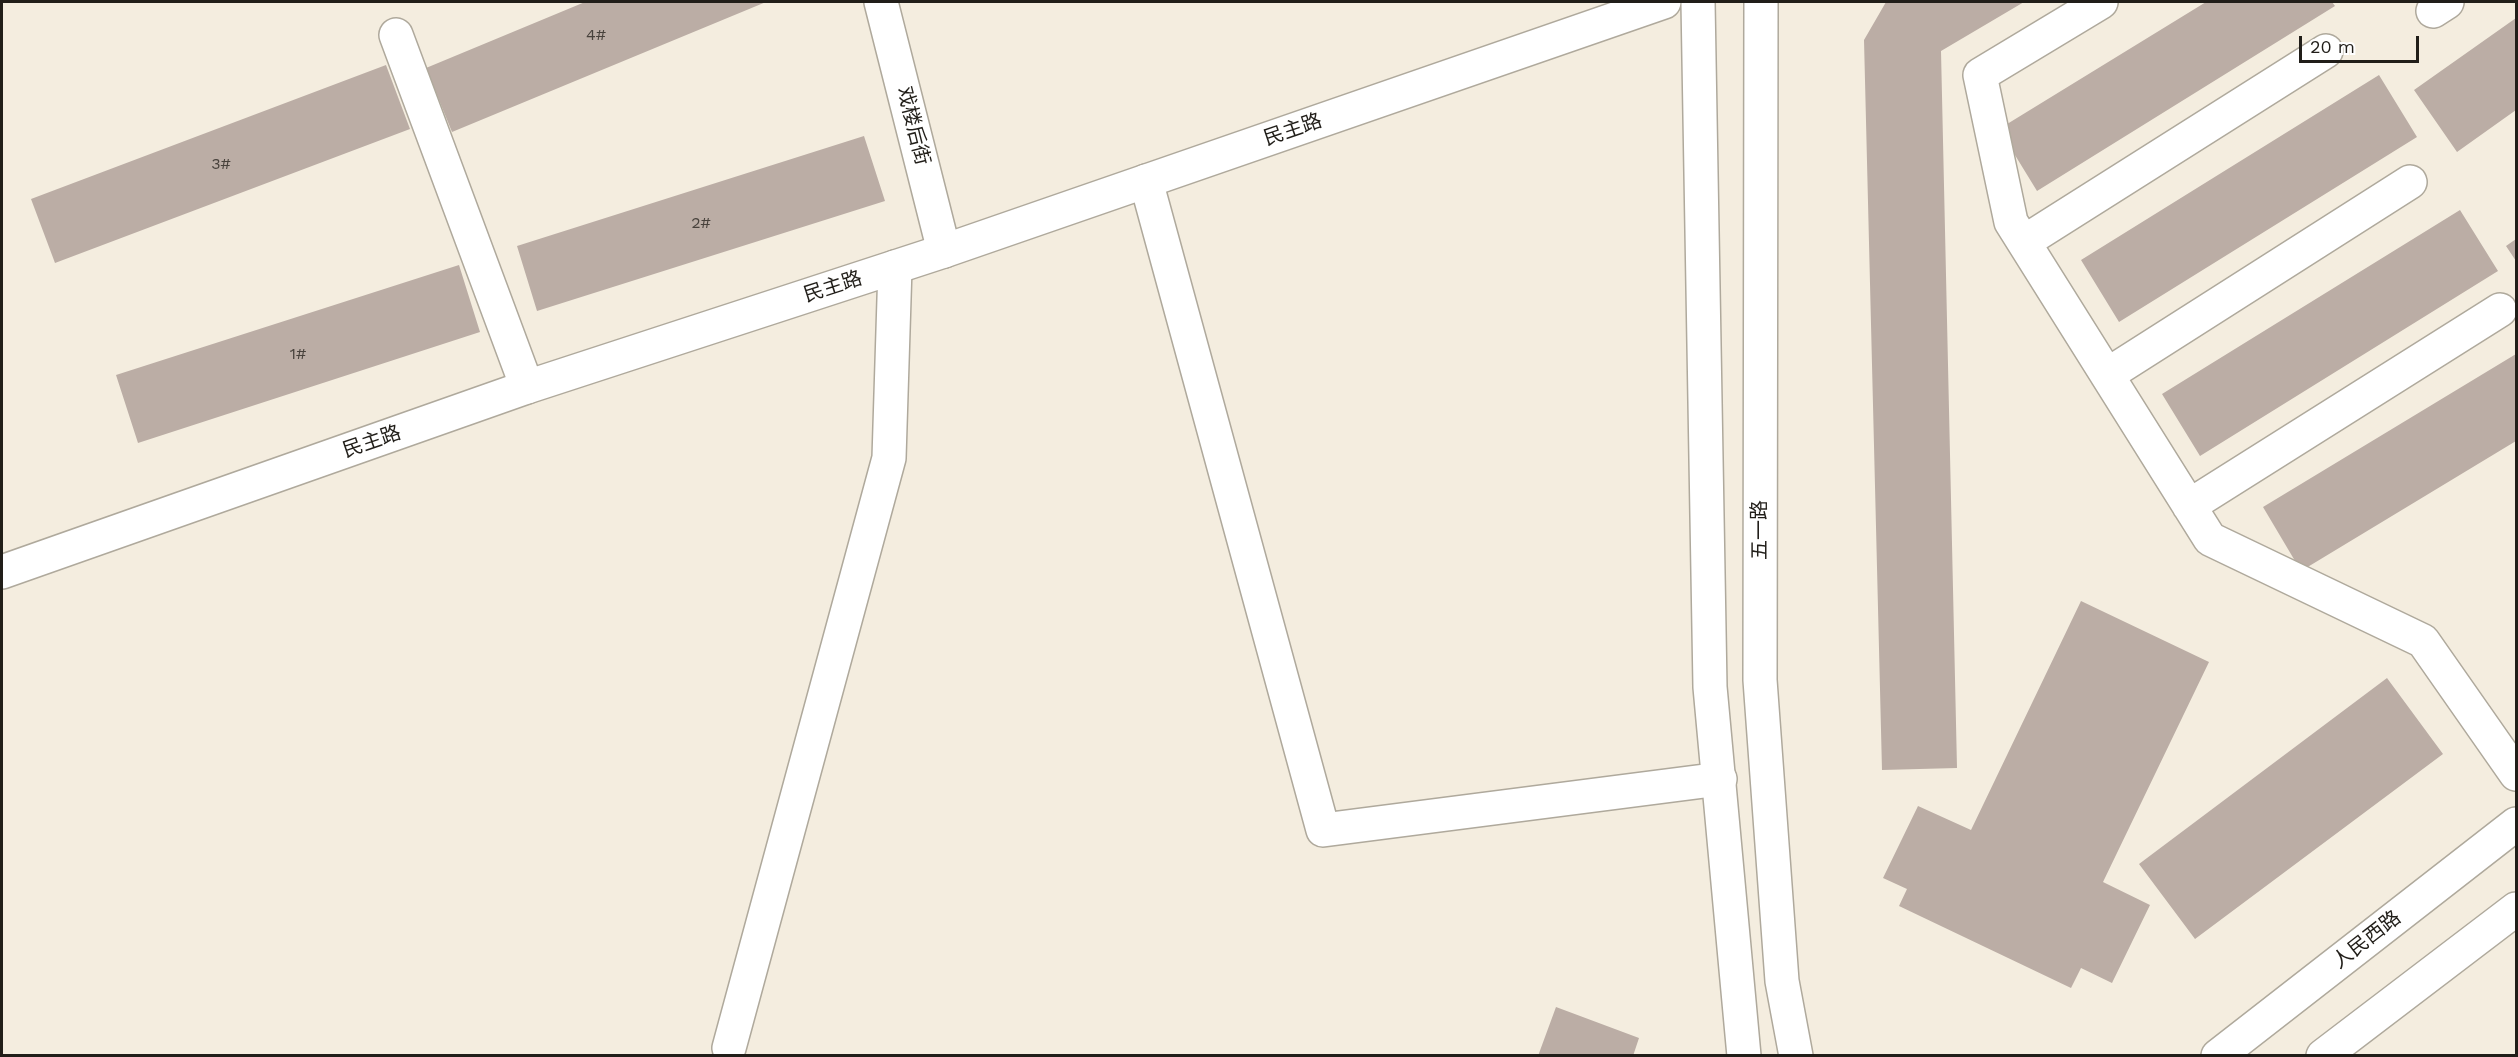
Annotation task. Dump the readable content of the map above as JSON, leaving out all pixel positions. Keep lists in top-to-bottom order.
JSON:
{
  "streets": {
    "street": [
      "戏楼后街",
      "民主路",
      "五一路",
      "人民西路"
    ]
  },
  "crossings": [
    ["戏楼后街", "民主路"]
  ],
  "house_numbers": [
    "4#",
    "3#",
    "2#",
    "1#"
  ],
  "scale_bar": "20 m"
}
